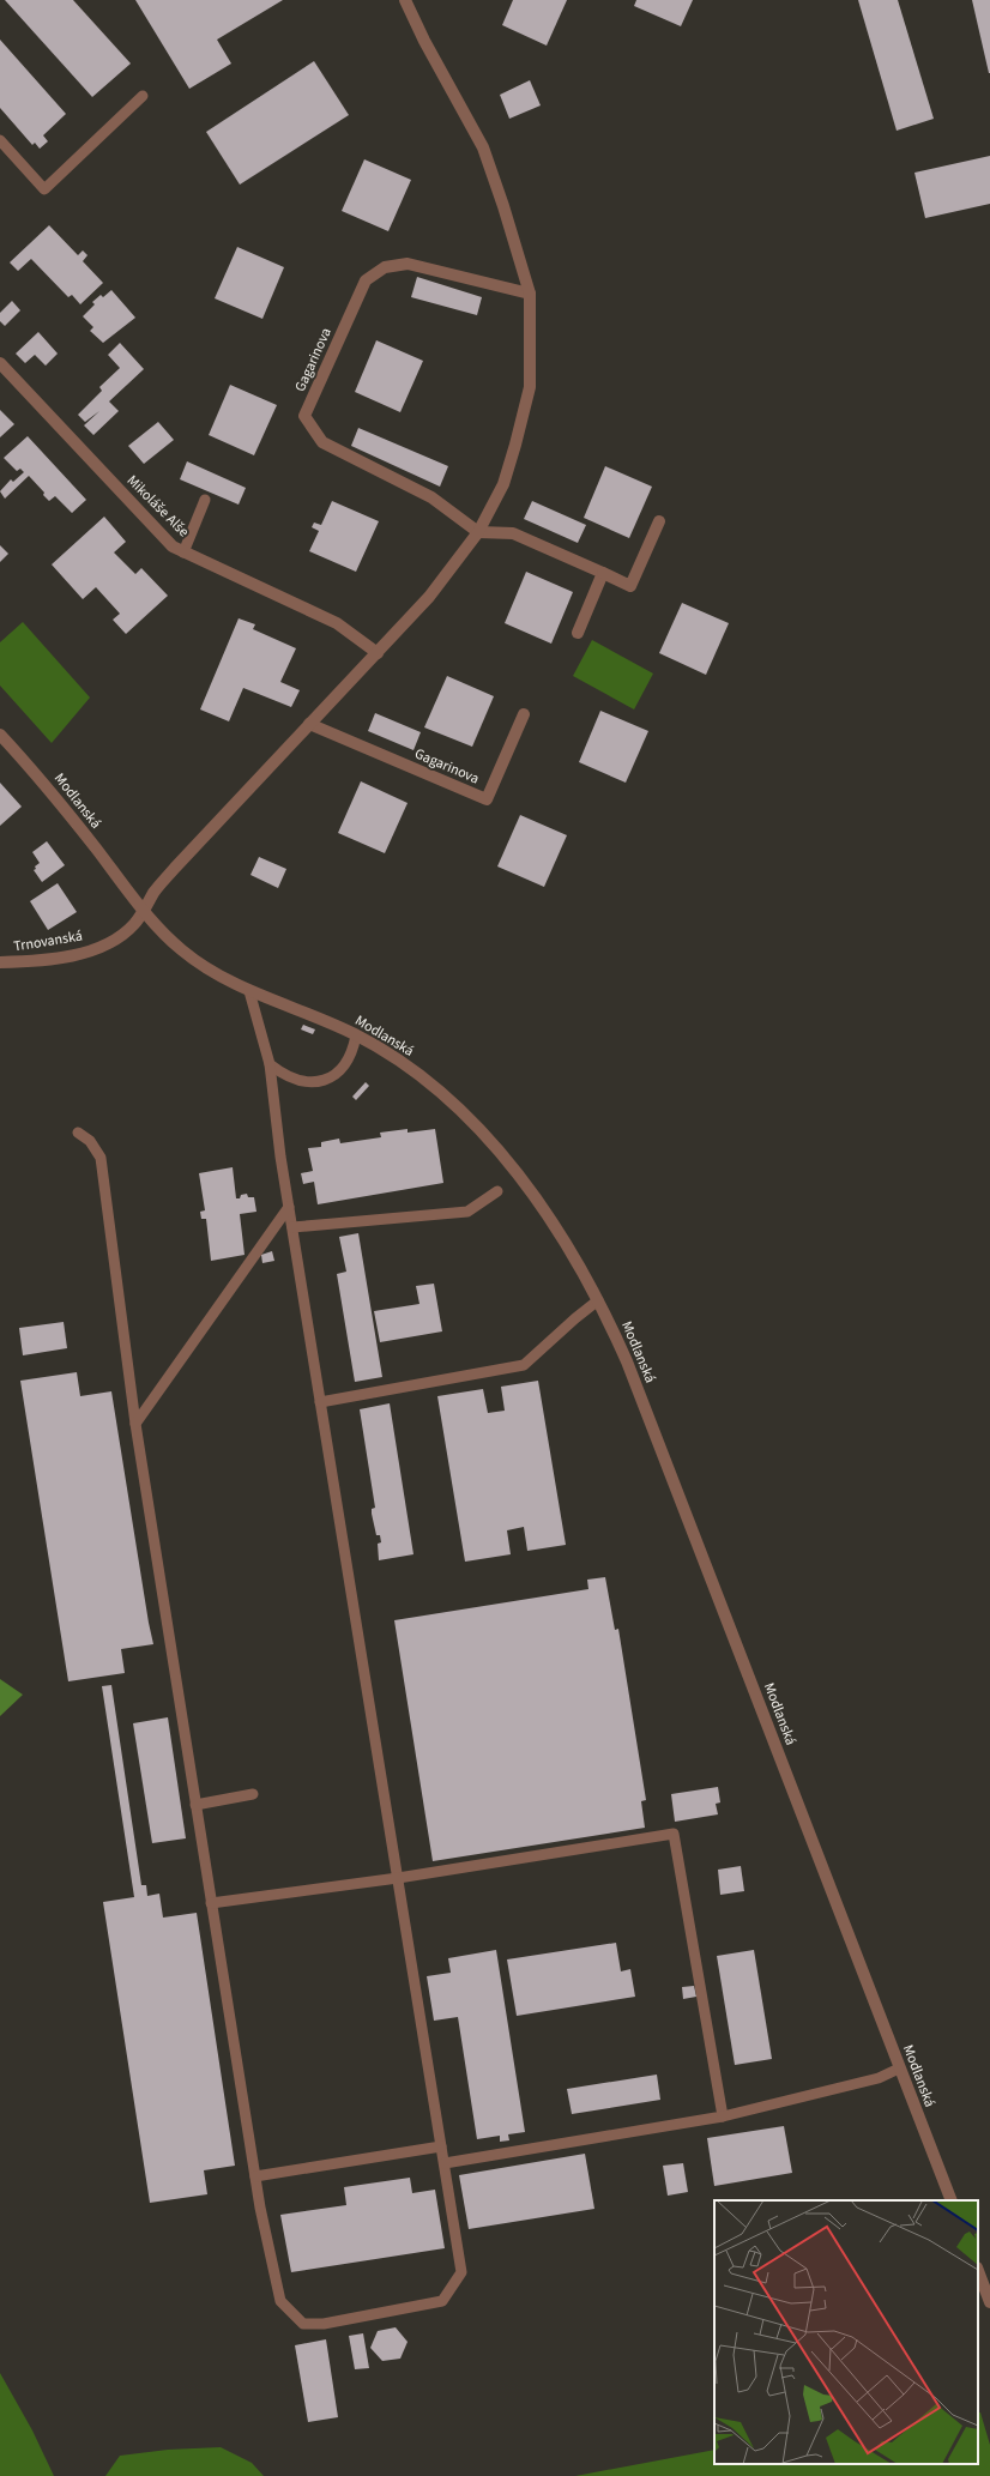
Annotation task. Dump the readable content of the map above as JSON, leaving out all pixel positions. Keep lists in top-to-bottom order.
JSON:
{
  "streets": {
    "street": [
      "Gagarinova",
      "Mikoláše Alše",
      "Modlanská",
      "Trnovanská"
    ]
  },
  "crossings": [
    ["Modlanská", "Trnovanská"]
  ]
}
